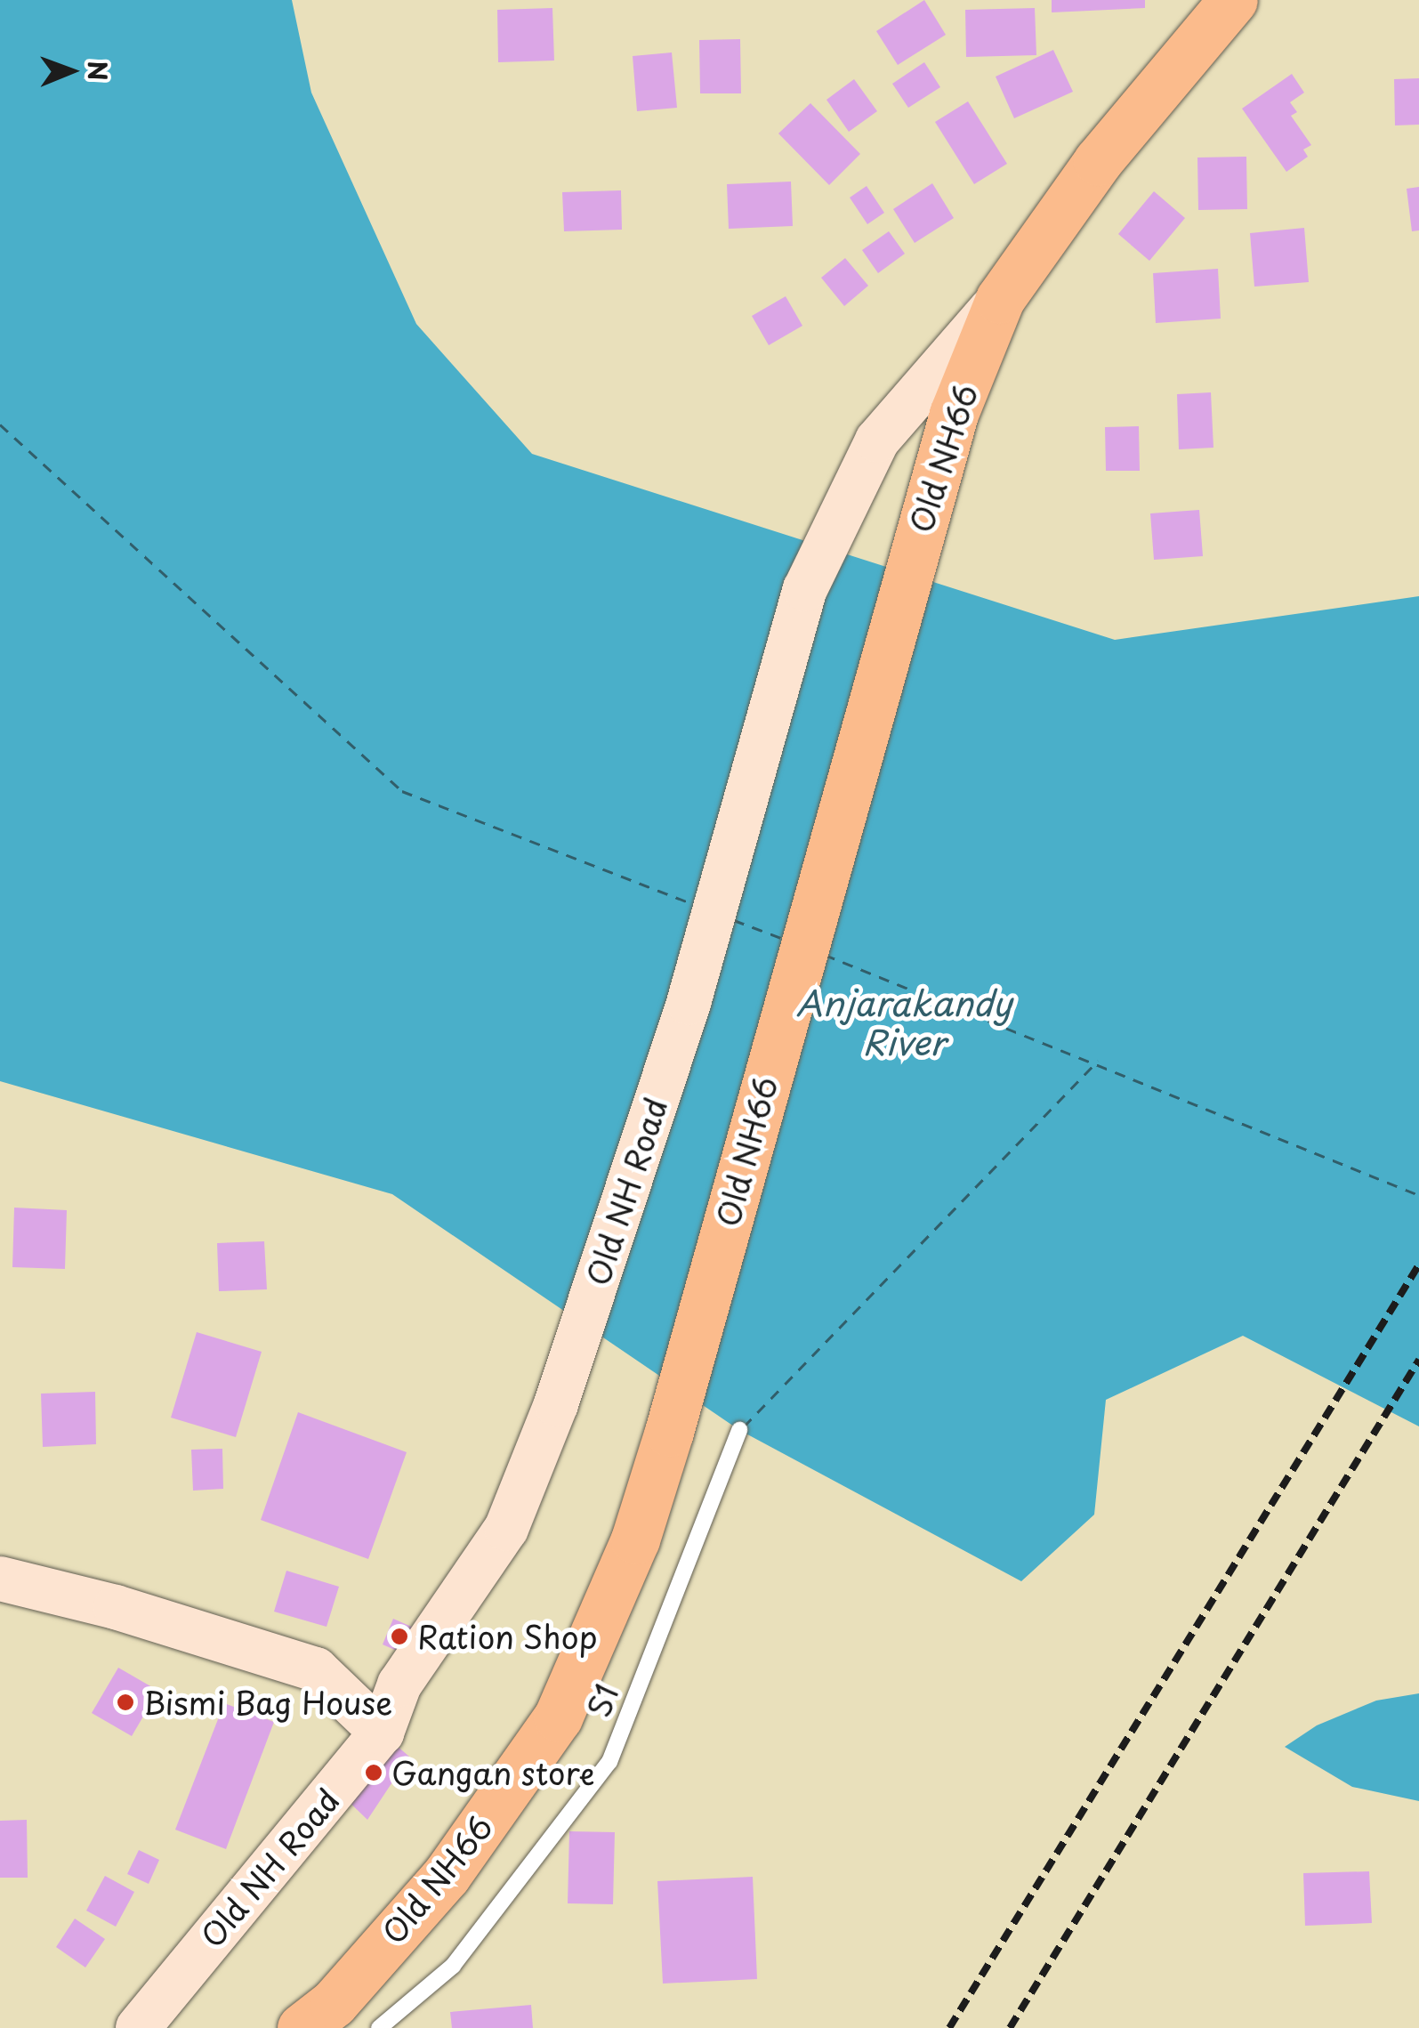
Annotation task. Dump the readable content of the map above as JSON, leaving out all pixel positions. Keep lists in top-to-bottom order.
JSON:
{
  "streets": {
    "main road": ["Old NH66"],
    "street": ["Old NH Road"],
    "lane": ["S1"]
  },
  "crossings": [
    ["Old NH66", "Old NH Road"]
  ],
  "water": ["Anjarakandy River"],
  "places": ["Ration Shop", "Bismi Bag House", "Gangan store"],
  "north": "right"
}
